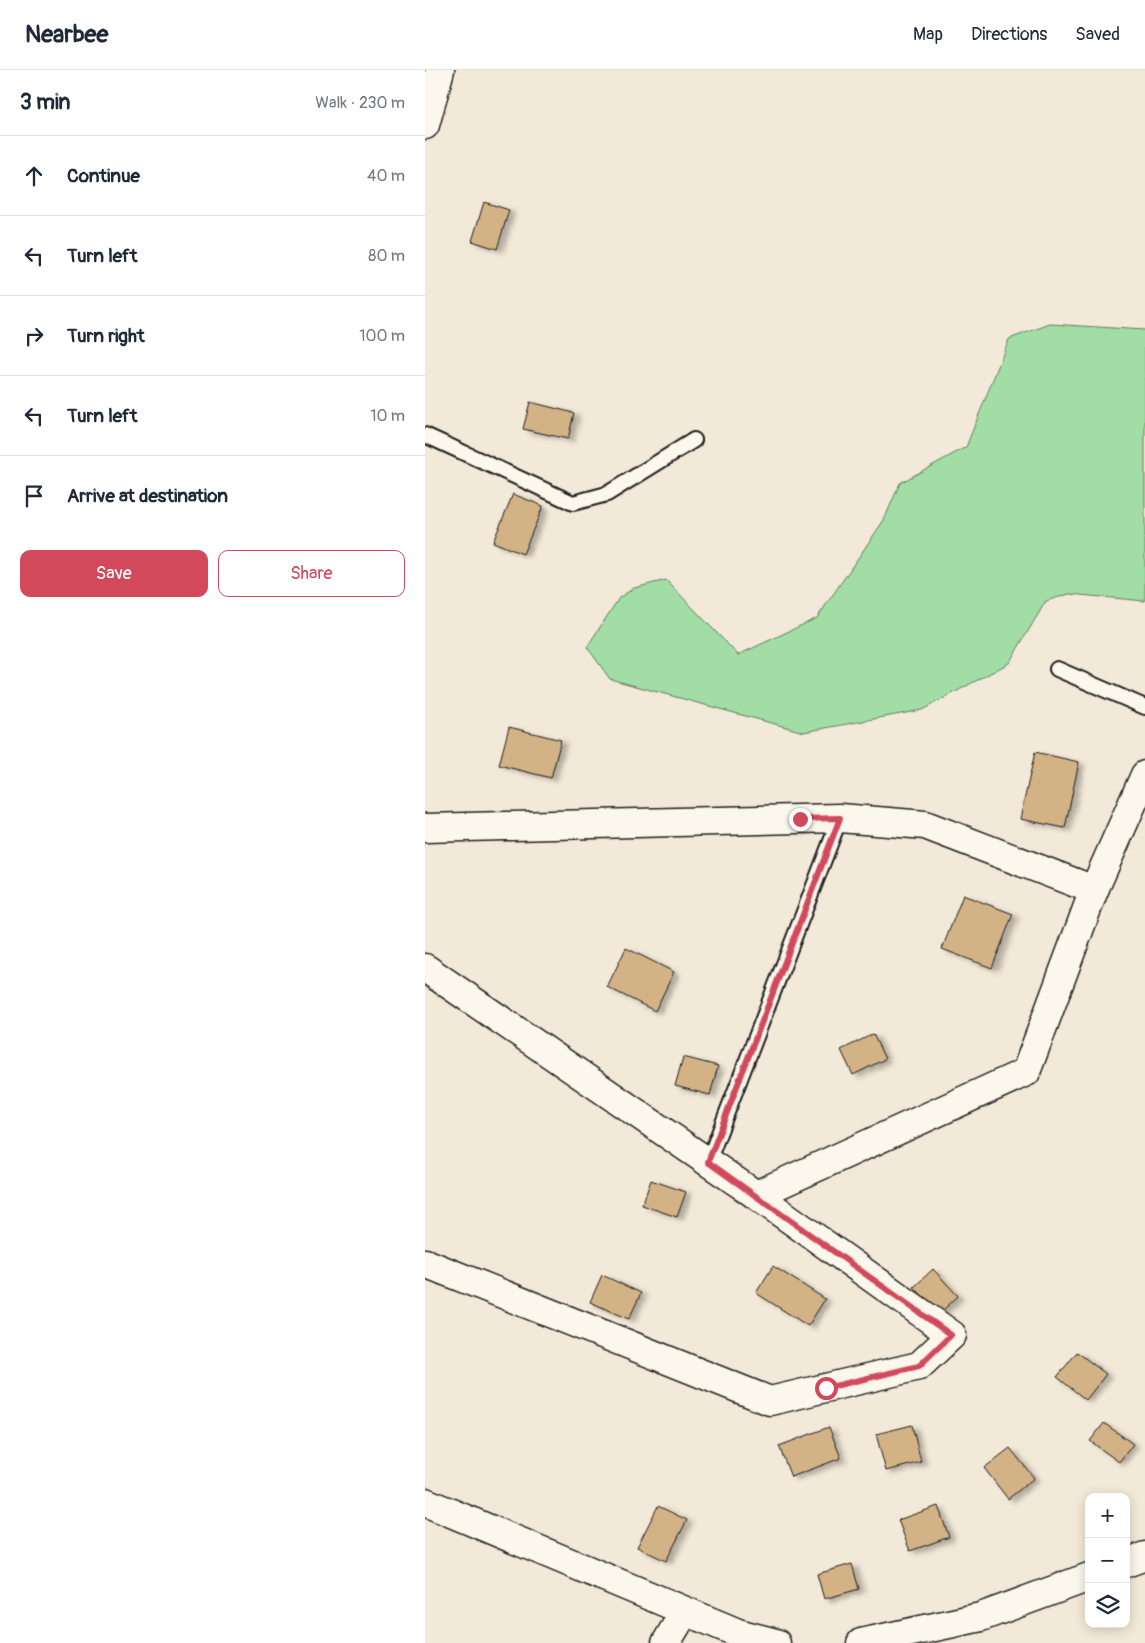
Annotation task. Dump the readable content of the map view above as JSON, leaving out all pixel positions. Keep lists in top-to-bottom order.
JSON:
{
  "page": {
    "header": "Nearbee",
    "nav": ["Map", "Directions", "Saved"],
    "heading": ["3 min", "Walk · 230 m"],
    "list": [
      ["Continue", "40 m"],
      ["Turn left", "80 m"],
      ["Turn right", "100 m"],
      ["Turn left", "10 m"],
      "Arrive at destination"
    ],
    "buttons": ["Save", "Share"],
    "map_buttons": ["+", "−"]
  }
}
